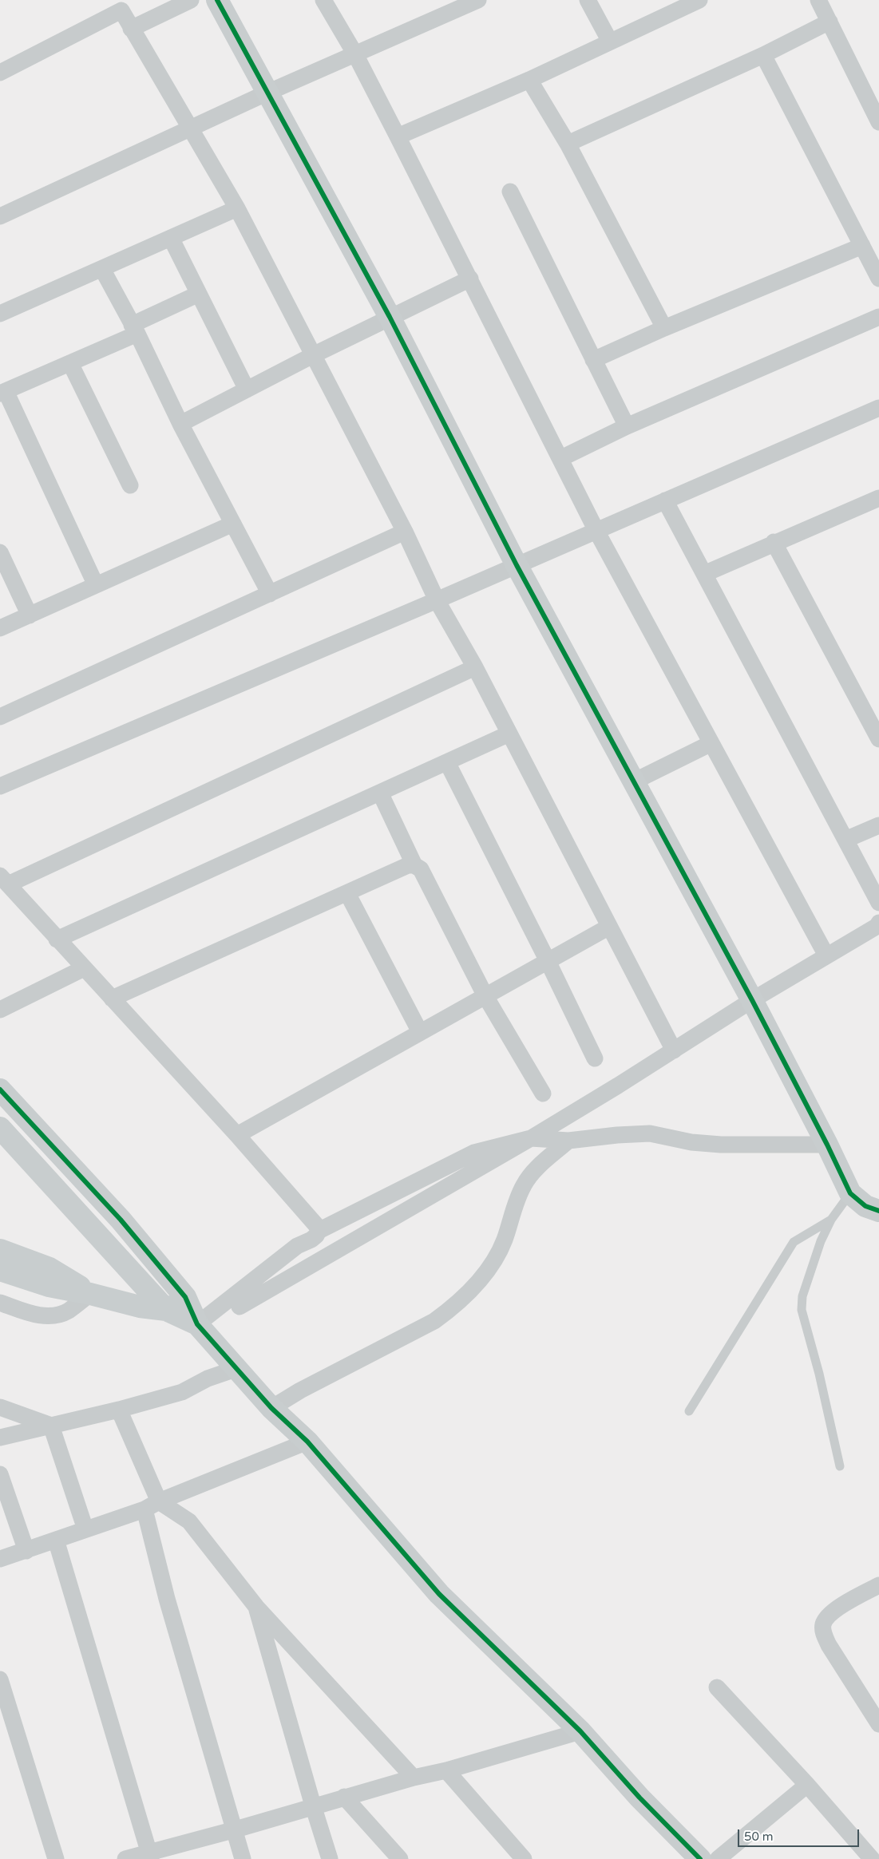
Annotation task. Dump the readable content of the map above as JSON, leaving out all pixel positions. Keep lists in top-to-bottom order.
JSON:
{
  "scale_bar": "50 m"
}
